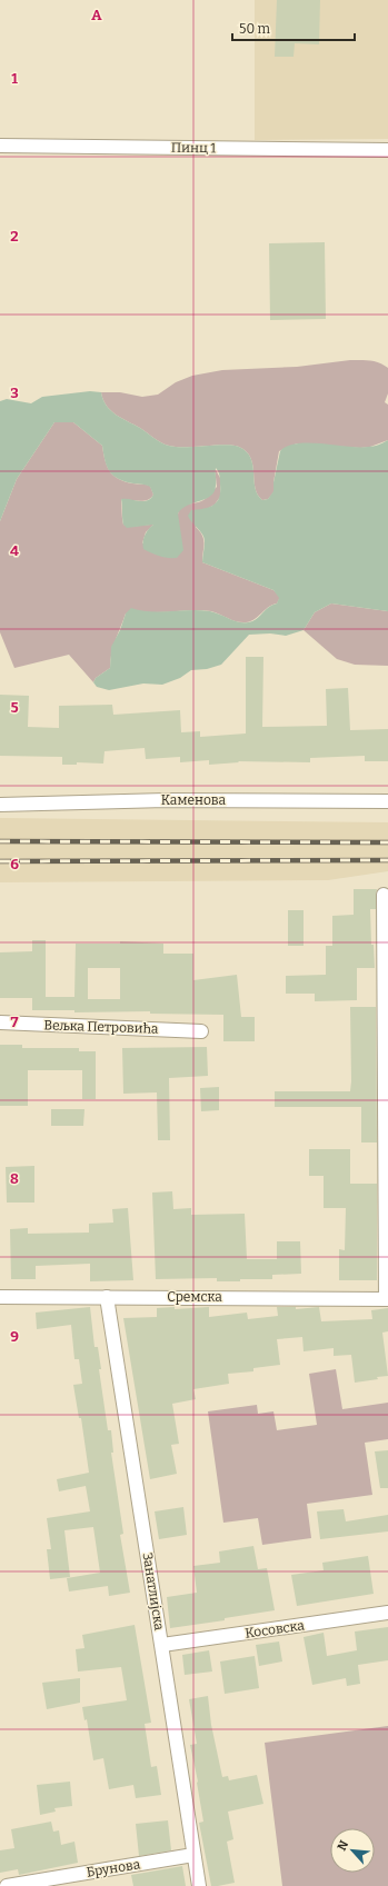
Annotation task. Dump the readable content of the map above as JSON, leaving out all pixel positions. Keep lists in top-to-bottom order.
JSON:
{
  "streets": {
    "street": [
      "Пинц 1",
      "Каменова",
      "Вељка Петровића",
      "Сремска",
      "Занатлијска",
      "Косовска",
      "Брунова"
    ]
  },
  "crossings": [
    ["Сремска", "Занатлијска"],
    ["Занатлијска", "Косовска"],
    ["Занатлијска", "Брунова"]
  ],
  "scale_bar": "50 m",
  "north": "top left",
  "grid": {
    "columns": ["A"],
    "rows": [
      "1",
      "2",
      "3",
      "4",
      "5",
      "6",
      "7",
      "8",
      "9"
    ]
  }
}
